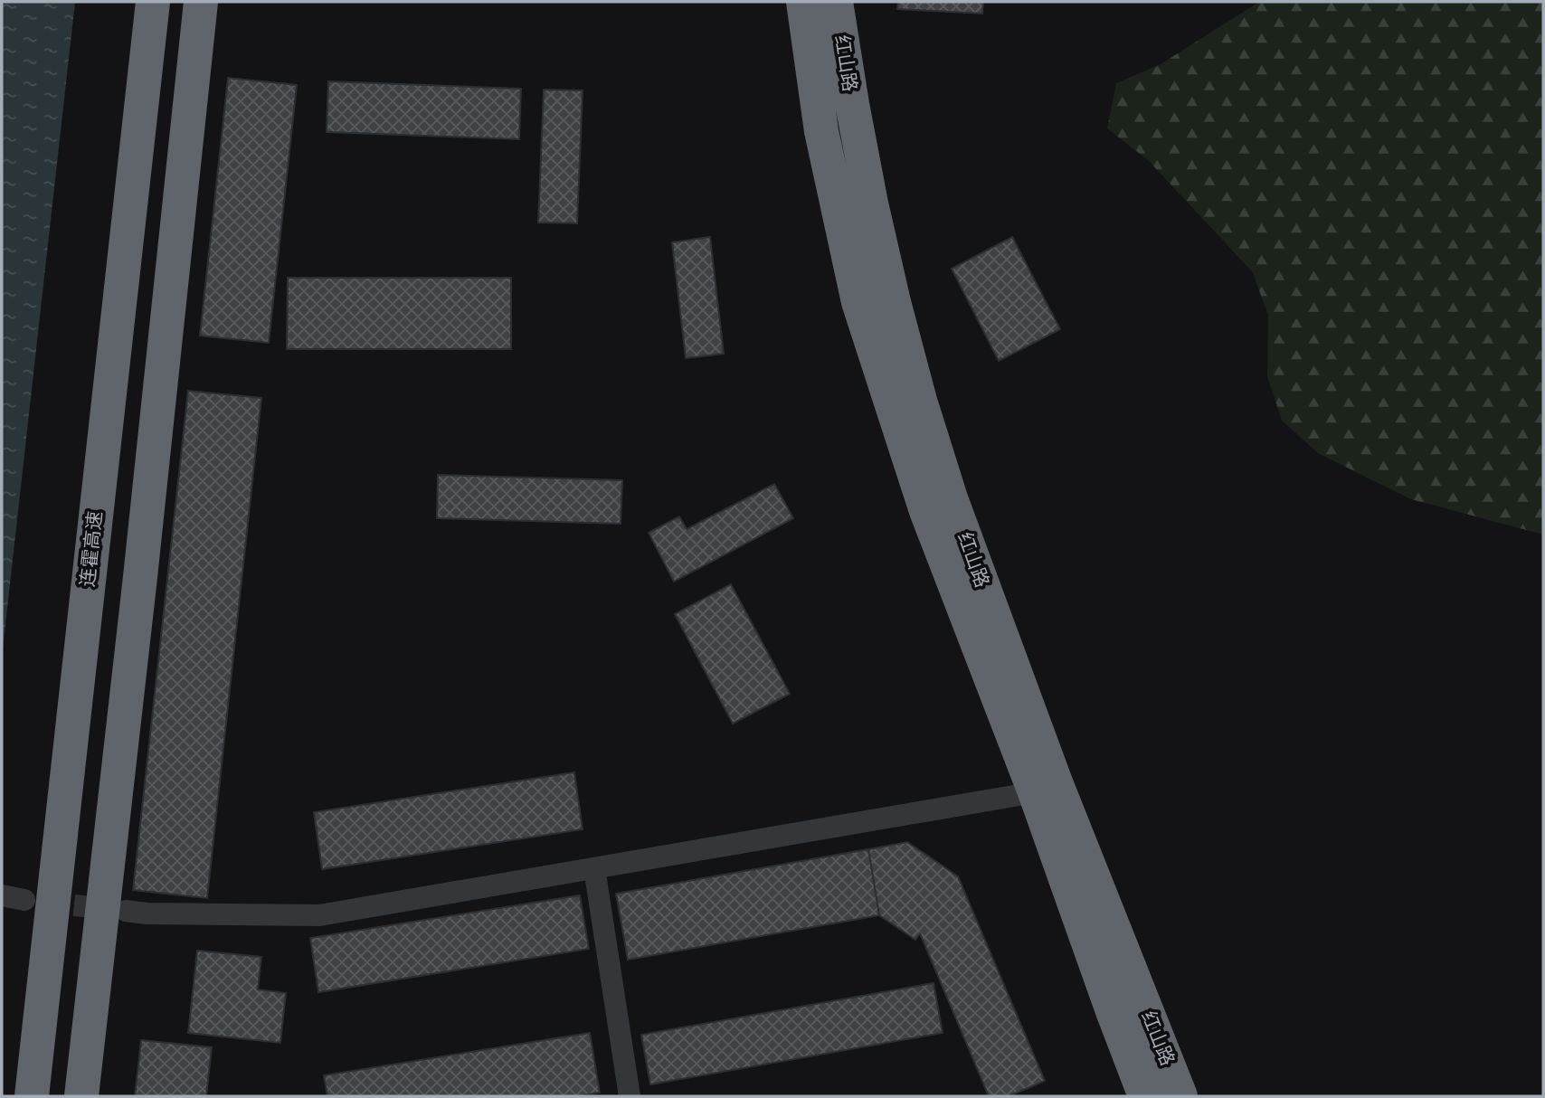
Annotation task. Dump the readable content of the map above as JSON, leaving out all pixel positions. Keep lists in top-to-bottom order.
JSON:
{
  "streets": {
    "highway": ["红山路", "连霍高速"]
  }
}
